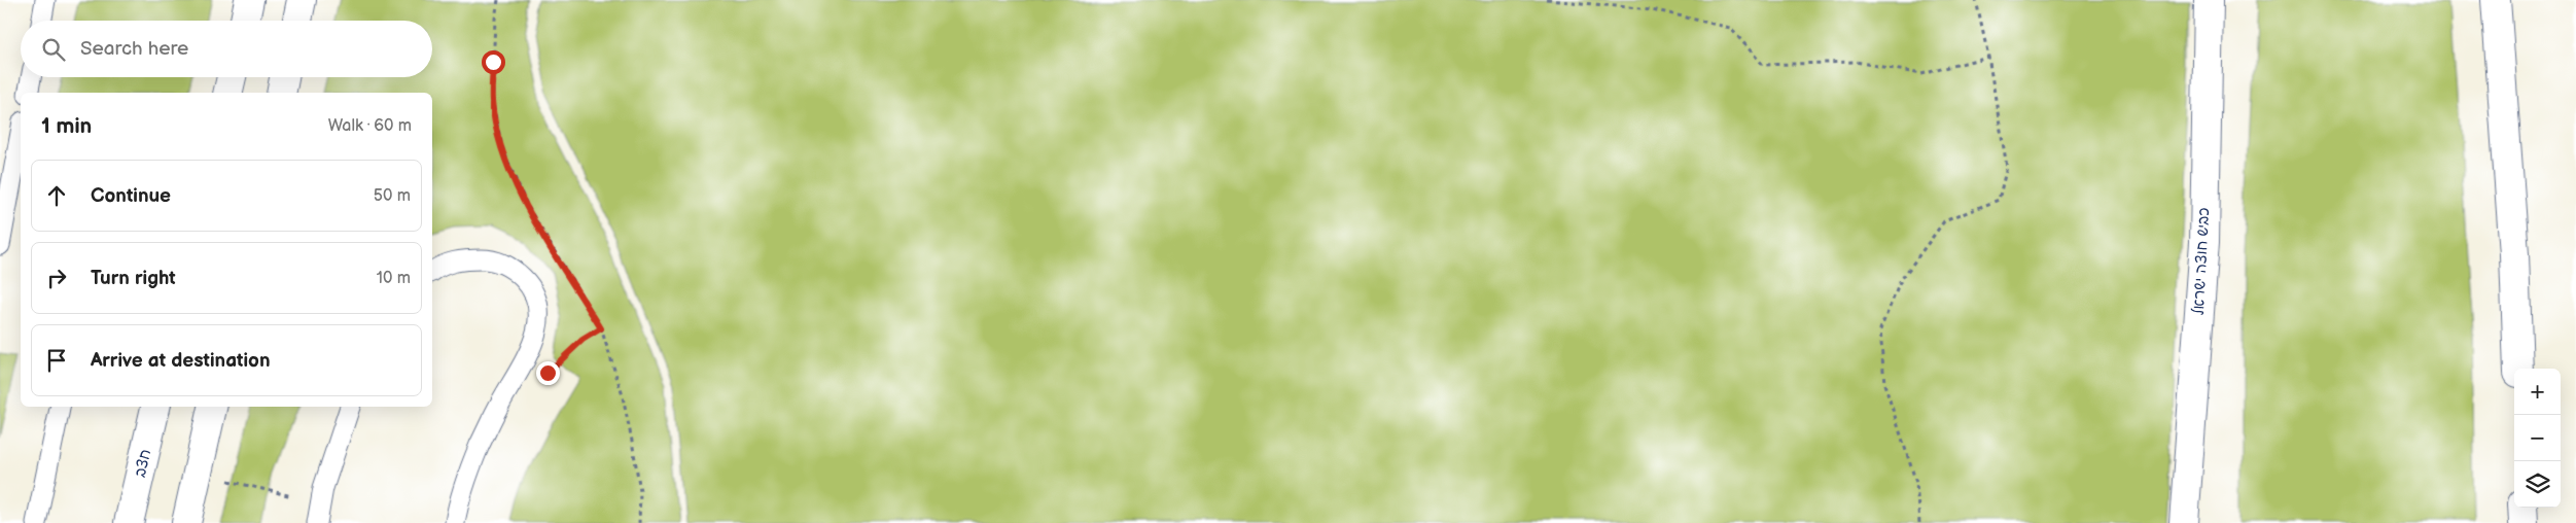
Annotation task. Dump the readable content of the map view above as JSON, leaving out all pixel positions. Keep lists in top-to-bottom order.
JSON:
{
  "streets": {
    "main road": ["כביש חוצה ישראל", "חצב"]
  },
  "page": {
    "search": "Search here",
    "heading": ["1 min", "Walk · 60 m"],
    "list": [
      ["Continue", "50 m"],
      ["Turn right", "10 m"],
      "Arrive at destination"
    ],
    "map_buttons": ["+", "−"]
  }
}
